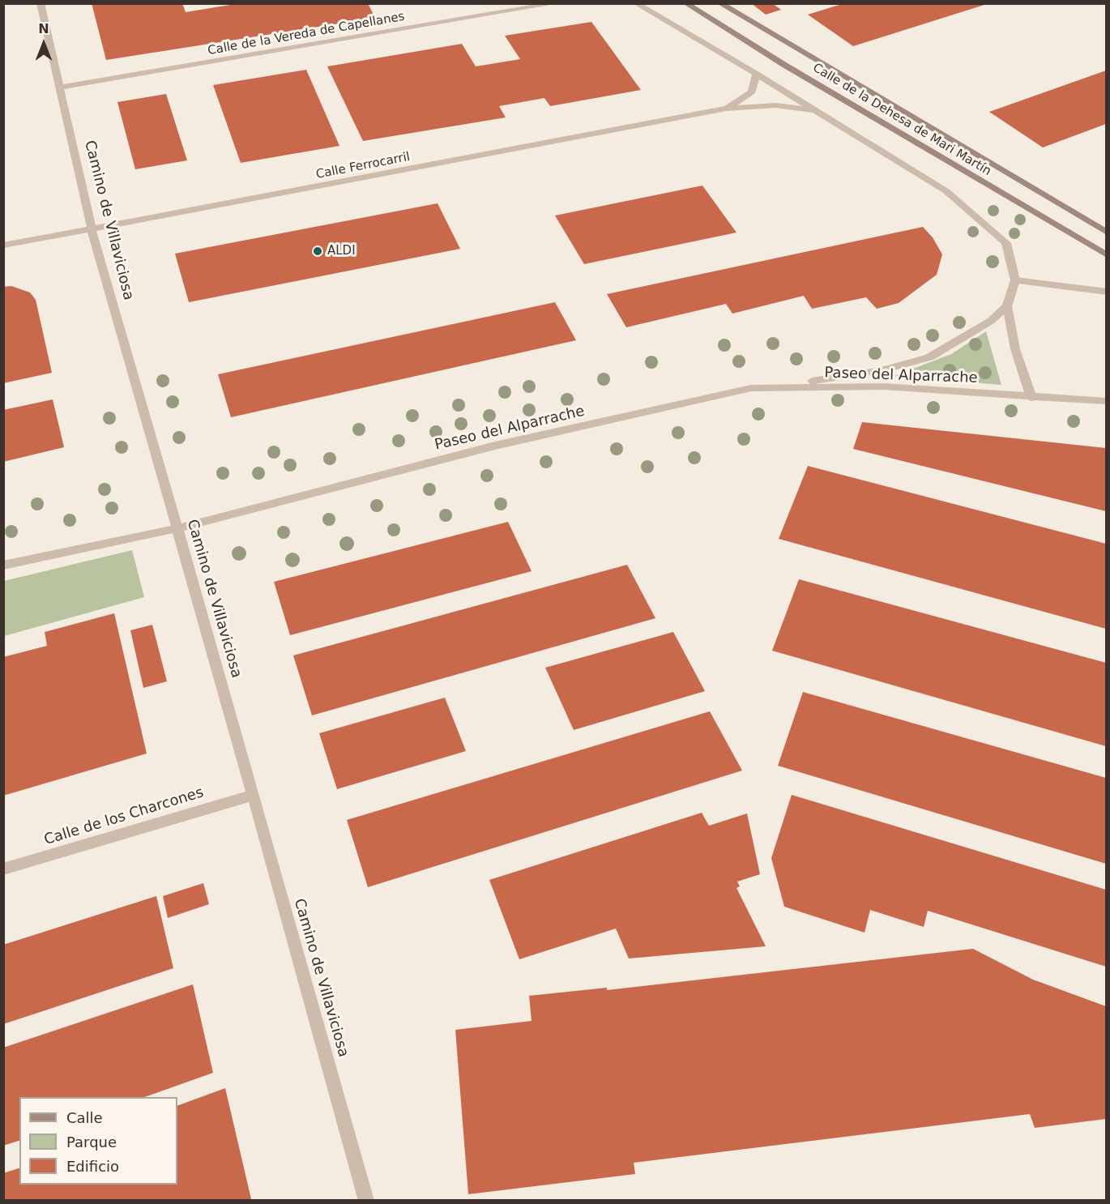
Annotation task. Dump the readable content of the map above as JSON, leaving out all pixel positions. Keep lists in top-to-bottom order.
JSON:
{
  "streets": {
    "street": [
      "Calle de la Vereda de Capellanes",
      "Calle de la Dehesa de Mari Martín",
      "Calle Ferrocarril",
      "Camino de Villaviciosa",
      "Paseo del Alparrache",
      "Calle de los Charcones"
    ]
  },
  "crossings": [
    ["Calle de la Vereda de Capellanes", "Camino de Villaviciosa"],
    ["Calle Ferrocarril", "Camino de Villaviciosa"],
    ["Camino de Villaviciosa", "Paseo del Alparrache"],
    ["Camino de Villaviciosa", "Calle de los Charcones"]
  ],
  "places": ["ALDI"],
  "legend": ["Calle", "Parque", "Edificio"],
  "north": "top"
}
